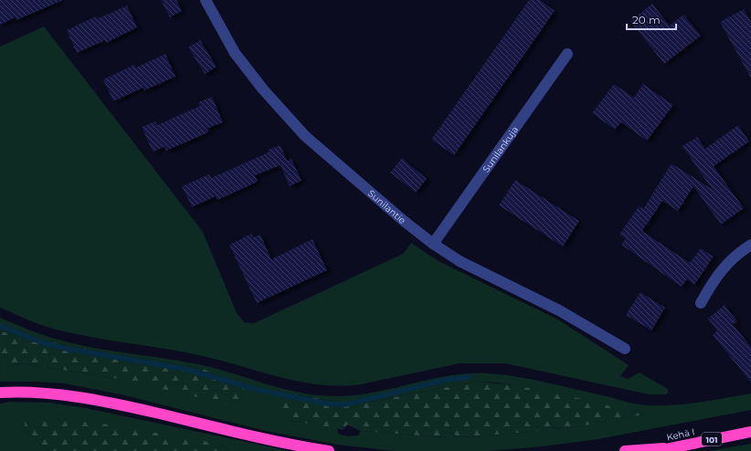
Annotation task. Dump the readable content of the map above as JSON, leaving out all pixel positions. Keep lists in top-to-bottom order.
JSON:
{
  "streets": {
    "highway": ["Kehä I", "101"],
    "street": ["Sunilankuja", "Sunilantie"]
  },
  "crossings": [
    ["Sunilankuja", "Sunilantie"]
  ],
  "scale_bar": "20 m"
}
